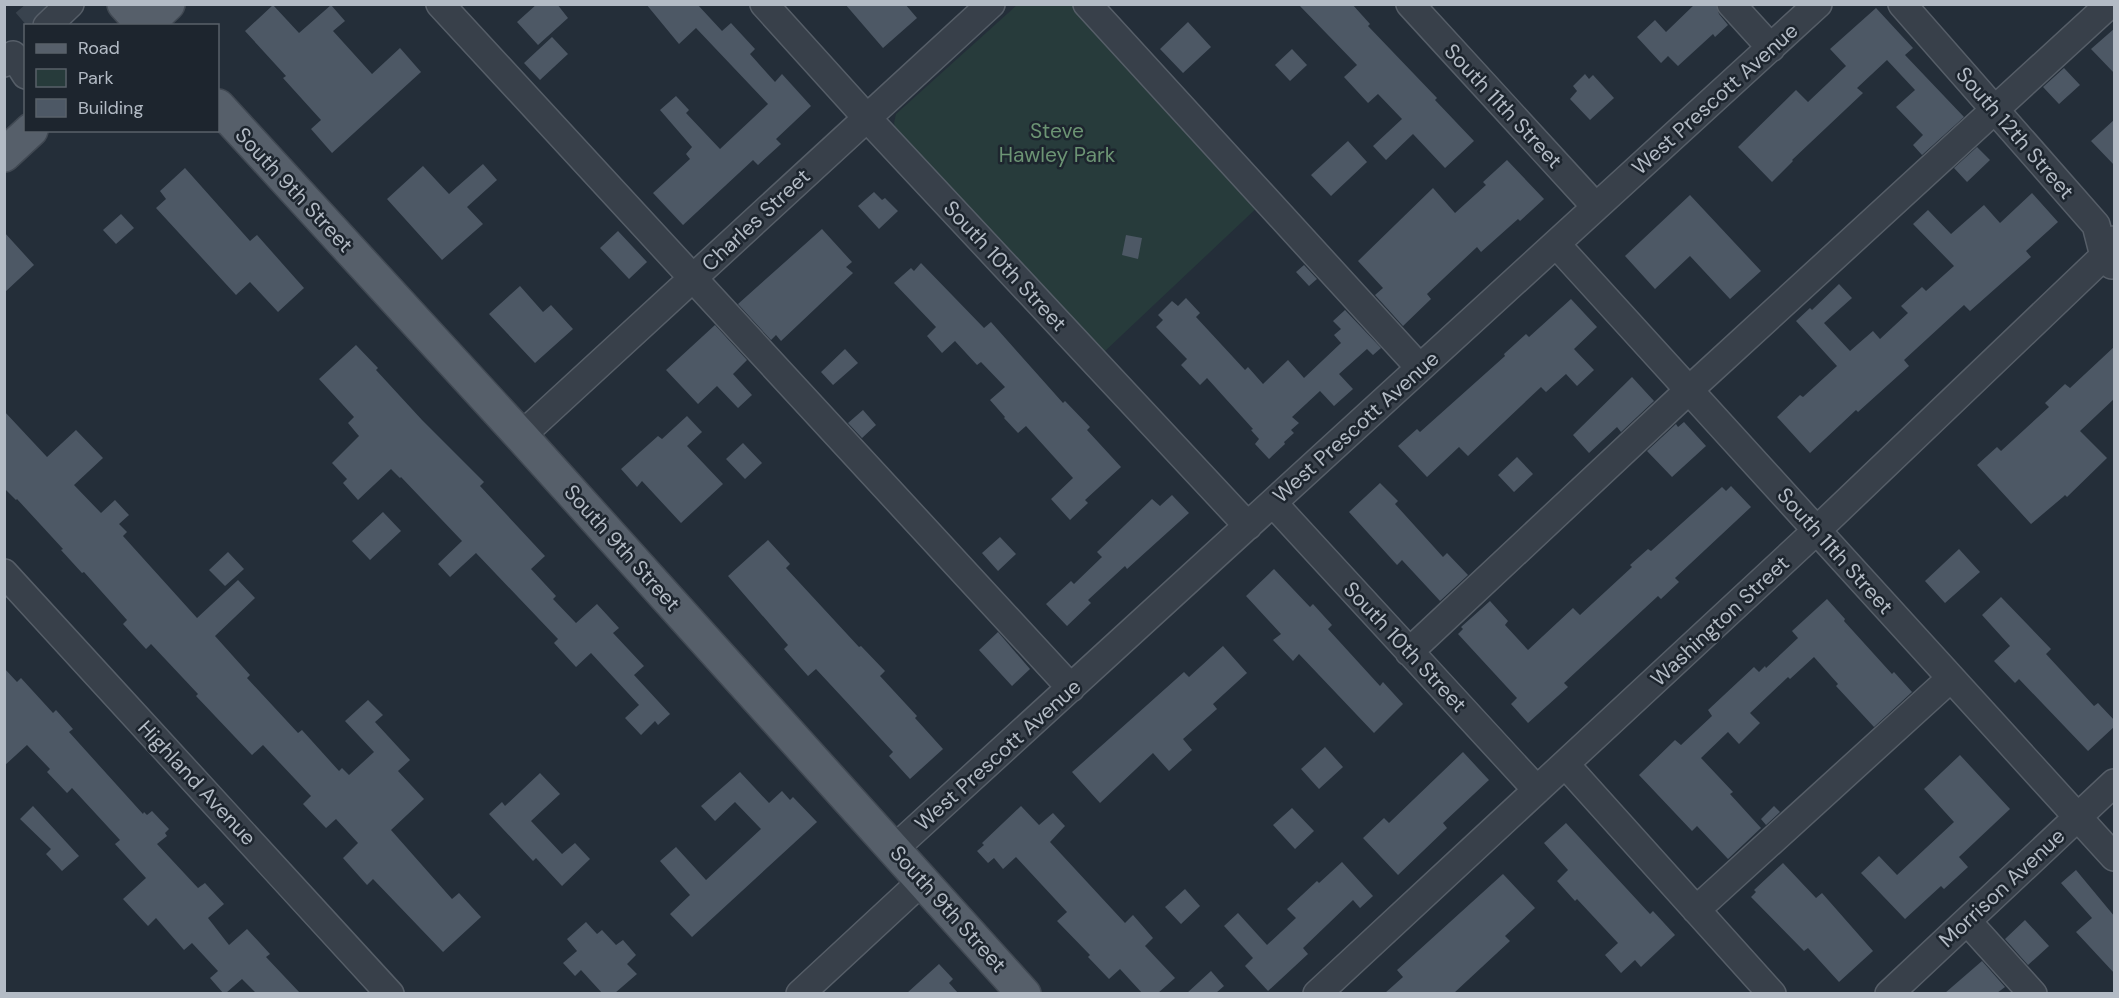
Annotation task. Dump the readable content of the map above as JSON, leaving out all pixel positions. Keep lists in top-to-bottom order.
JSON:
{
  "streets": {
    "main road": ["South 9th Street"],
    "street": [
      "West Prescott Avenue",
      "South 11th Street",
      "South 12th Street",
      "Charles Street",
      "South 10th Street",
      "Washington Street",
      "Highland Avenue",
      "Morrison Avenue"
    ]
  },
  "crossings": [
    ["West Prescott Avenue", "South 11th Street"],
    ["West Prescott Avenue", "South 9th Street"],
    ["West Prescott Avenue", "South 10th Street"],
    ["South 11th Street", "Washington Street"],
    ["South 11th Street", "Morrison Avenue"],
    ["South 12th Street", "Washington Street"],
    ["South 9th Street", "Charles Street"],
    ["Charles Street", "South 10th Street"],
    ["South 10th Street", "Washington Street"]
  ],
  "parks": ["Steve Hawley Park"],
  "legend": ["Road", "Park", "Building"]
}
